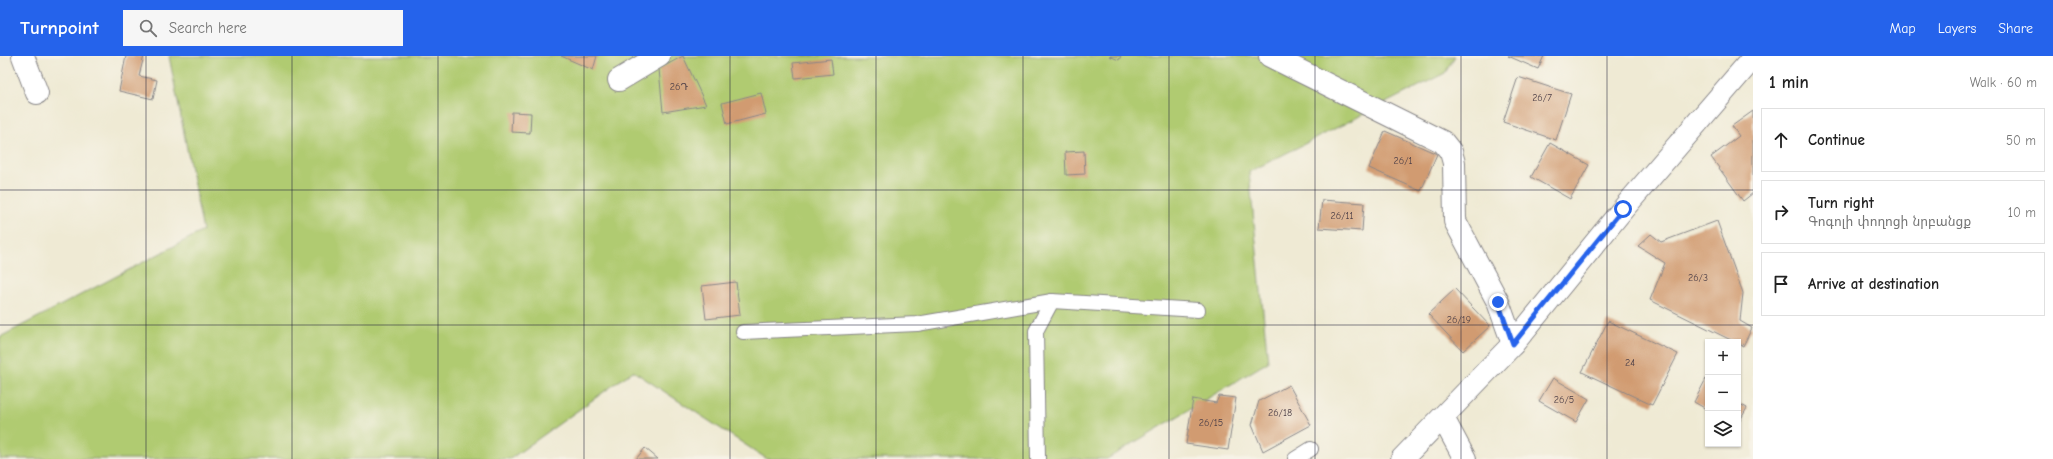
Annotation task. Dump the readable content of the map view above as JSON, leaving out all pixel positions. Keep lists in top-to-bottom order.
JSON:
{
  "house_numbers": [
    "26Դ",
    "26/7",
    "26/1",
    "26/11",
    "26/3",
    "26/19",
    "24",
    "26/5",
    "26/18",
    "26/15"
  ],
  "page": {
    "header": "Turnpoint",
    "search": "Search here",
    "nav": ["Map", "Layers", "Share"],
    "heading": ["1 min", "Walk · 60 m"],
    "list": [
      ["Continue", "50 m"],
      ["Turn right", "Գոգոլի փողոցի նրբանցք", "10 m"],
      "Arrive at destination"
    ],
    "map_buttons": ["+", "−"]
  }
}
